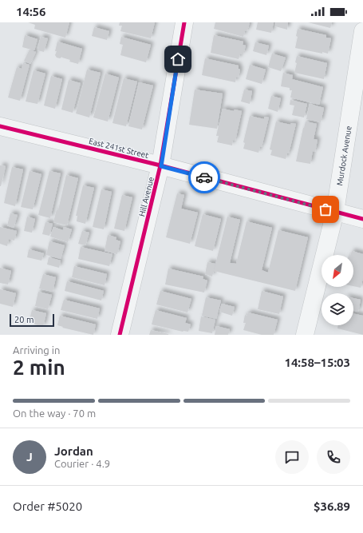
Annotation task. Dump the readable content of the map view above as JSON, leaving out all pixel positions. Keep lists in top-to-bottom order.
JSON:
{
  "streets": {
    "street": ["East 241st Street", "Murdock Avenue", "Hill Avenue"]
  },
  "crossings": [
    ["East 241st Street", "Murdock Avenue"],
    ["East 241st Street", "Hill Avenue"]
  ],
  "scale_bar": "20 m",
  "north": "bottom left",
  "page": {
    "status": "14:56",
    "scale": "20 m",
    "heading": ["2 min", "Arriving in", "14:58–15:03"],
    "panel": [
      "Jordan",
      "Courier · 4.9",
      "Order #5020",
      "$36.89"
    ],
    "bar": "On the way · 70 m",
    "round": "J"
  }
}
